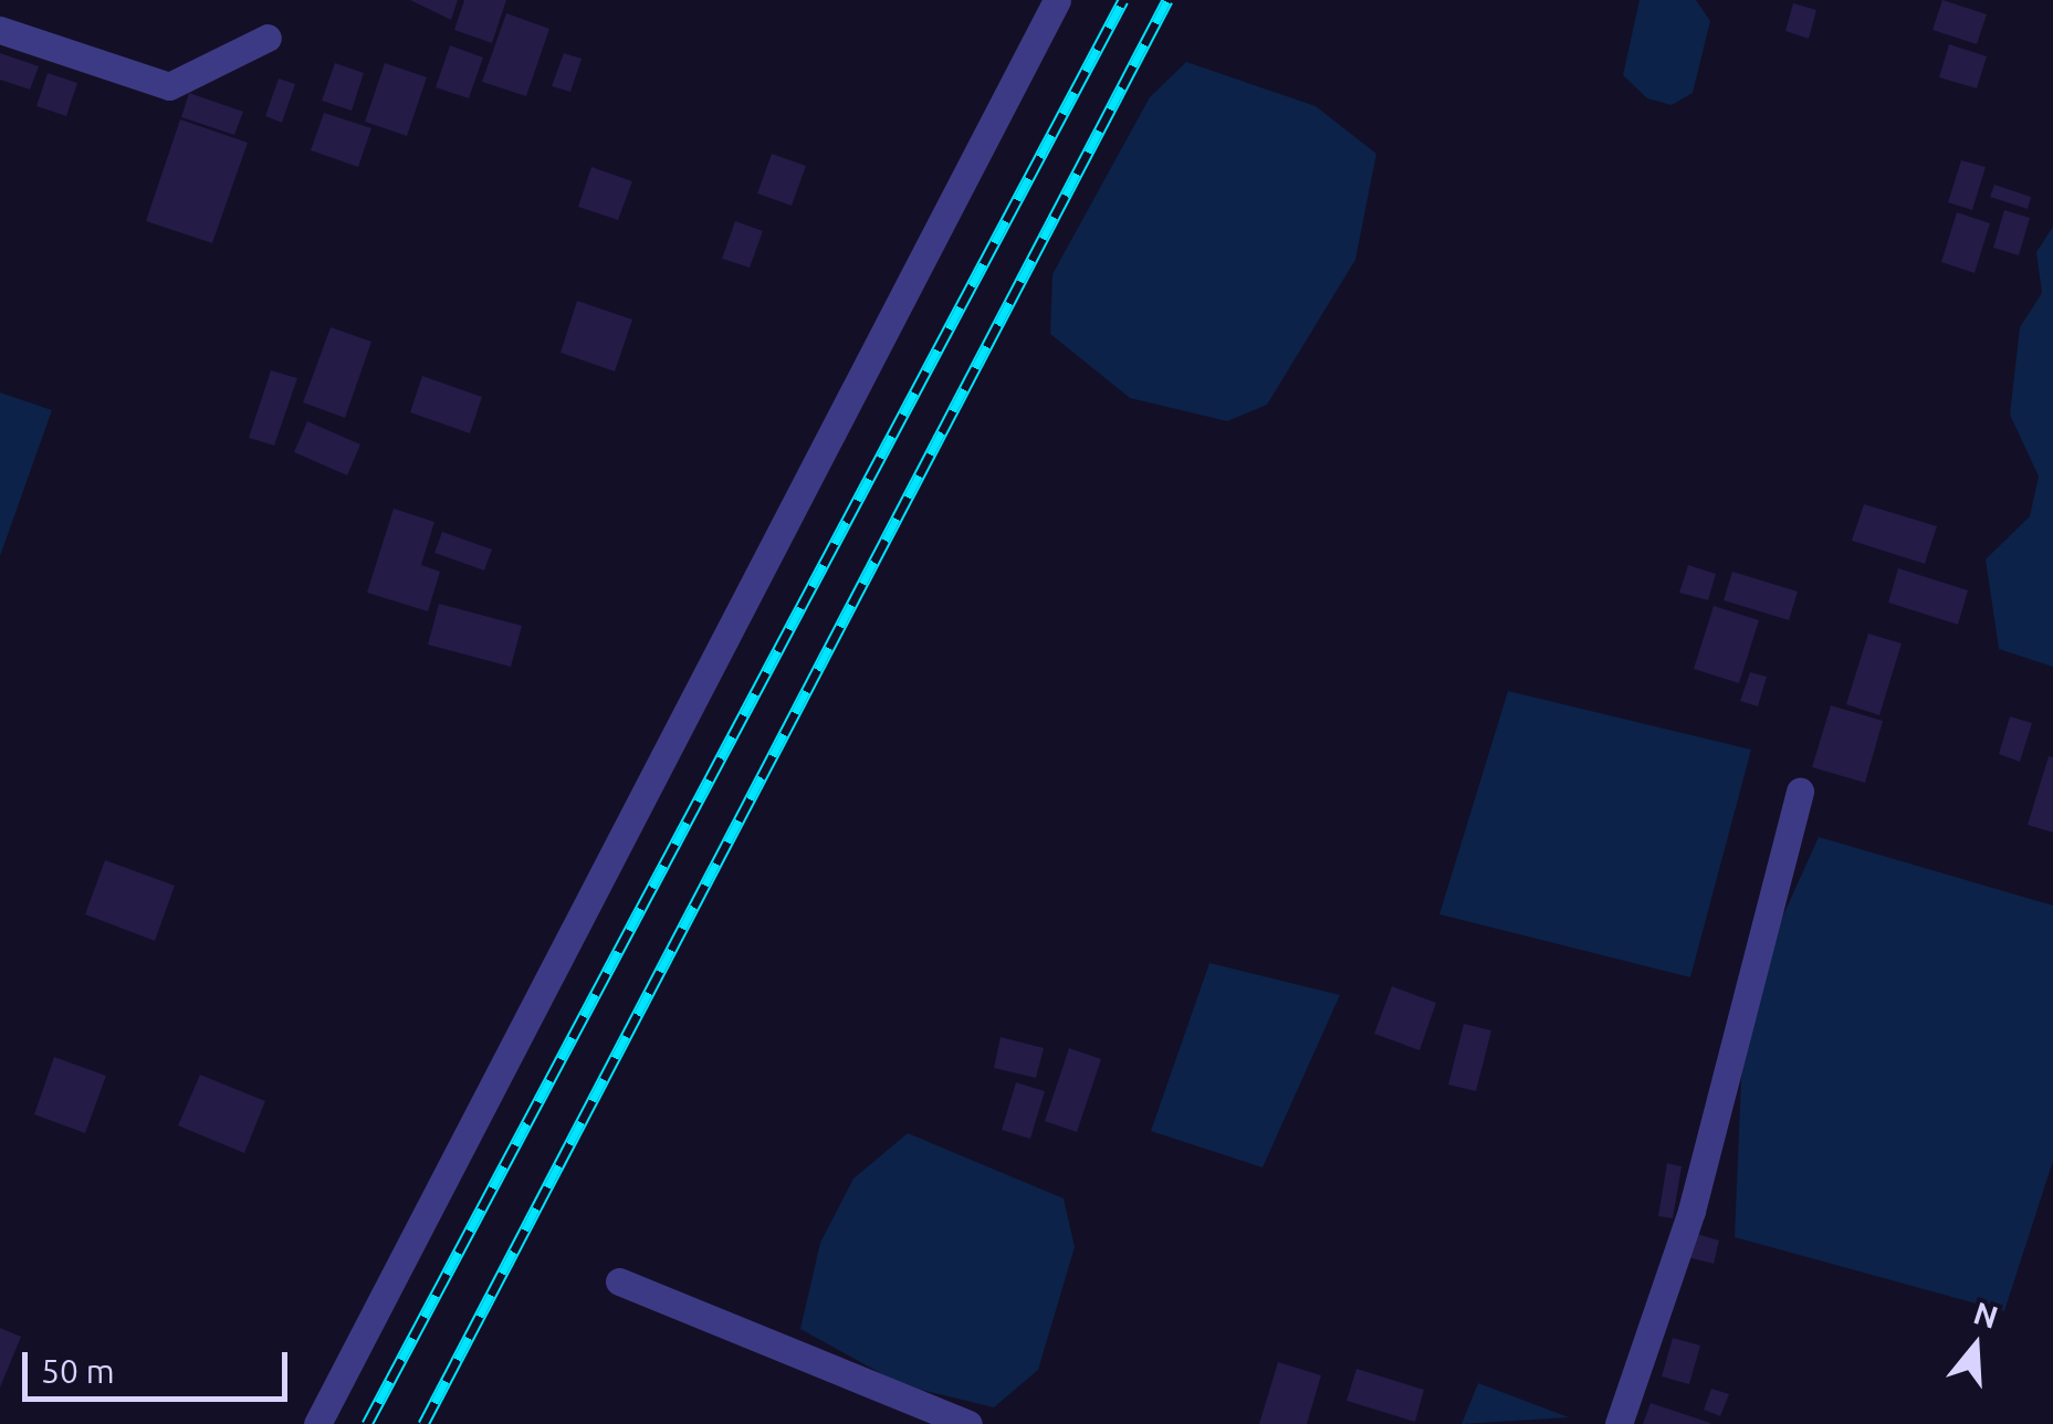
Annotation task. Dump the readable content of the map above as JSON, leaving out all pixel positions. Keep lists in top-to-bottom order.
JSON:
{
  "scale_bar": "50 m",
  "north": "top"
}
